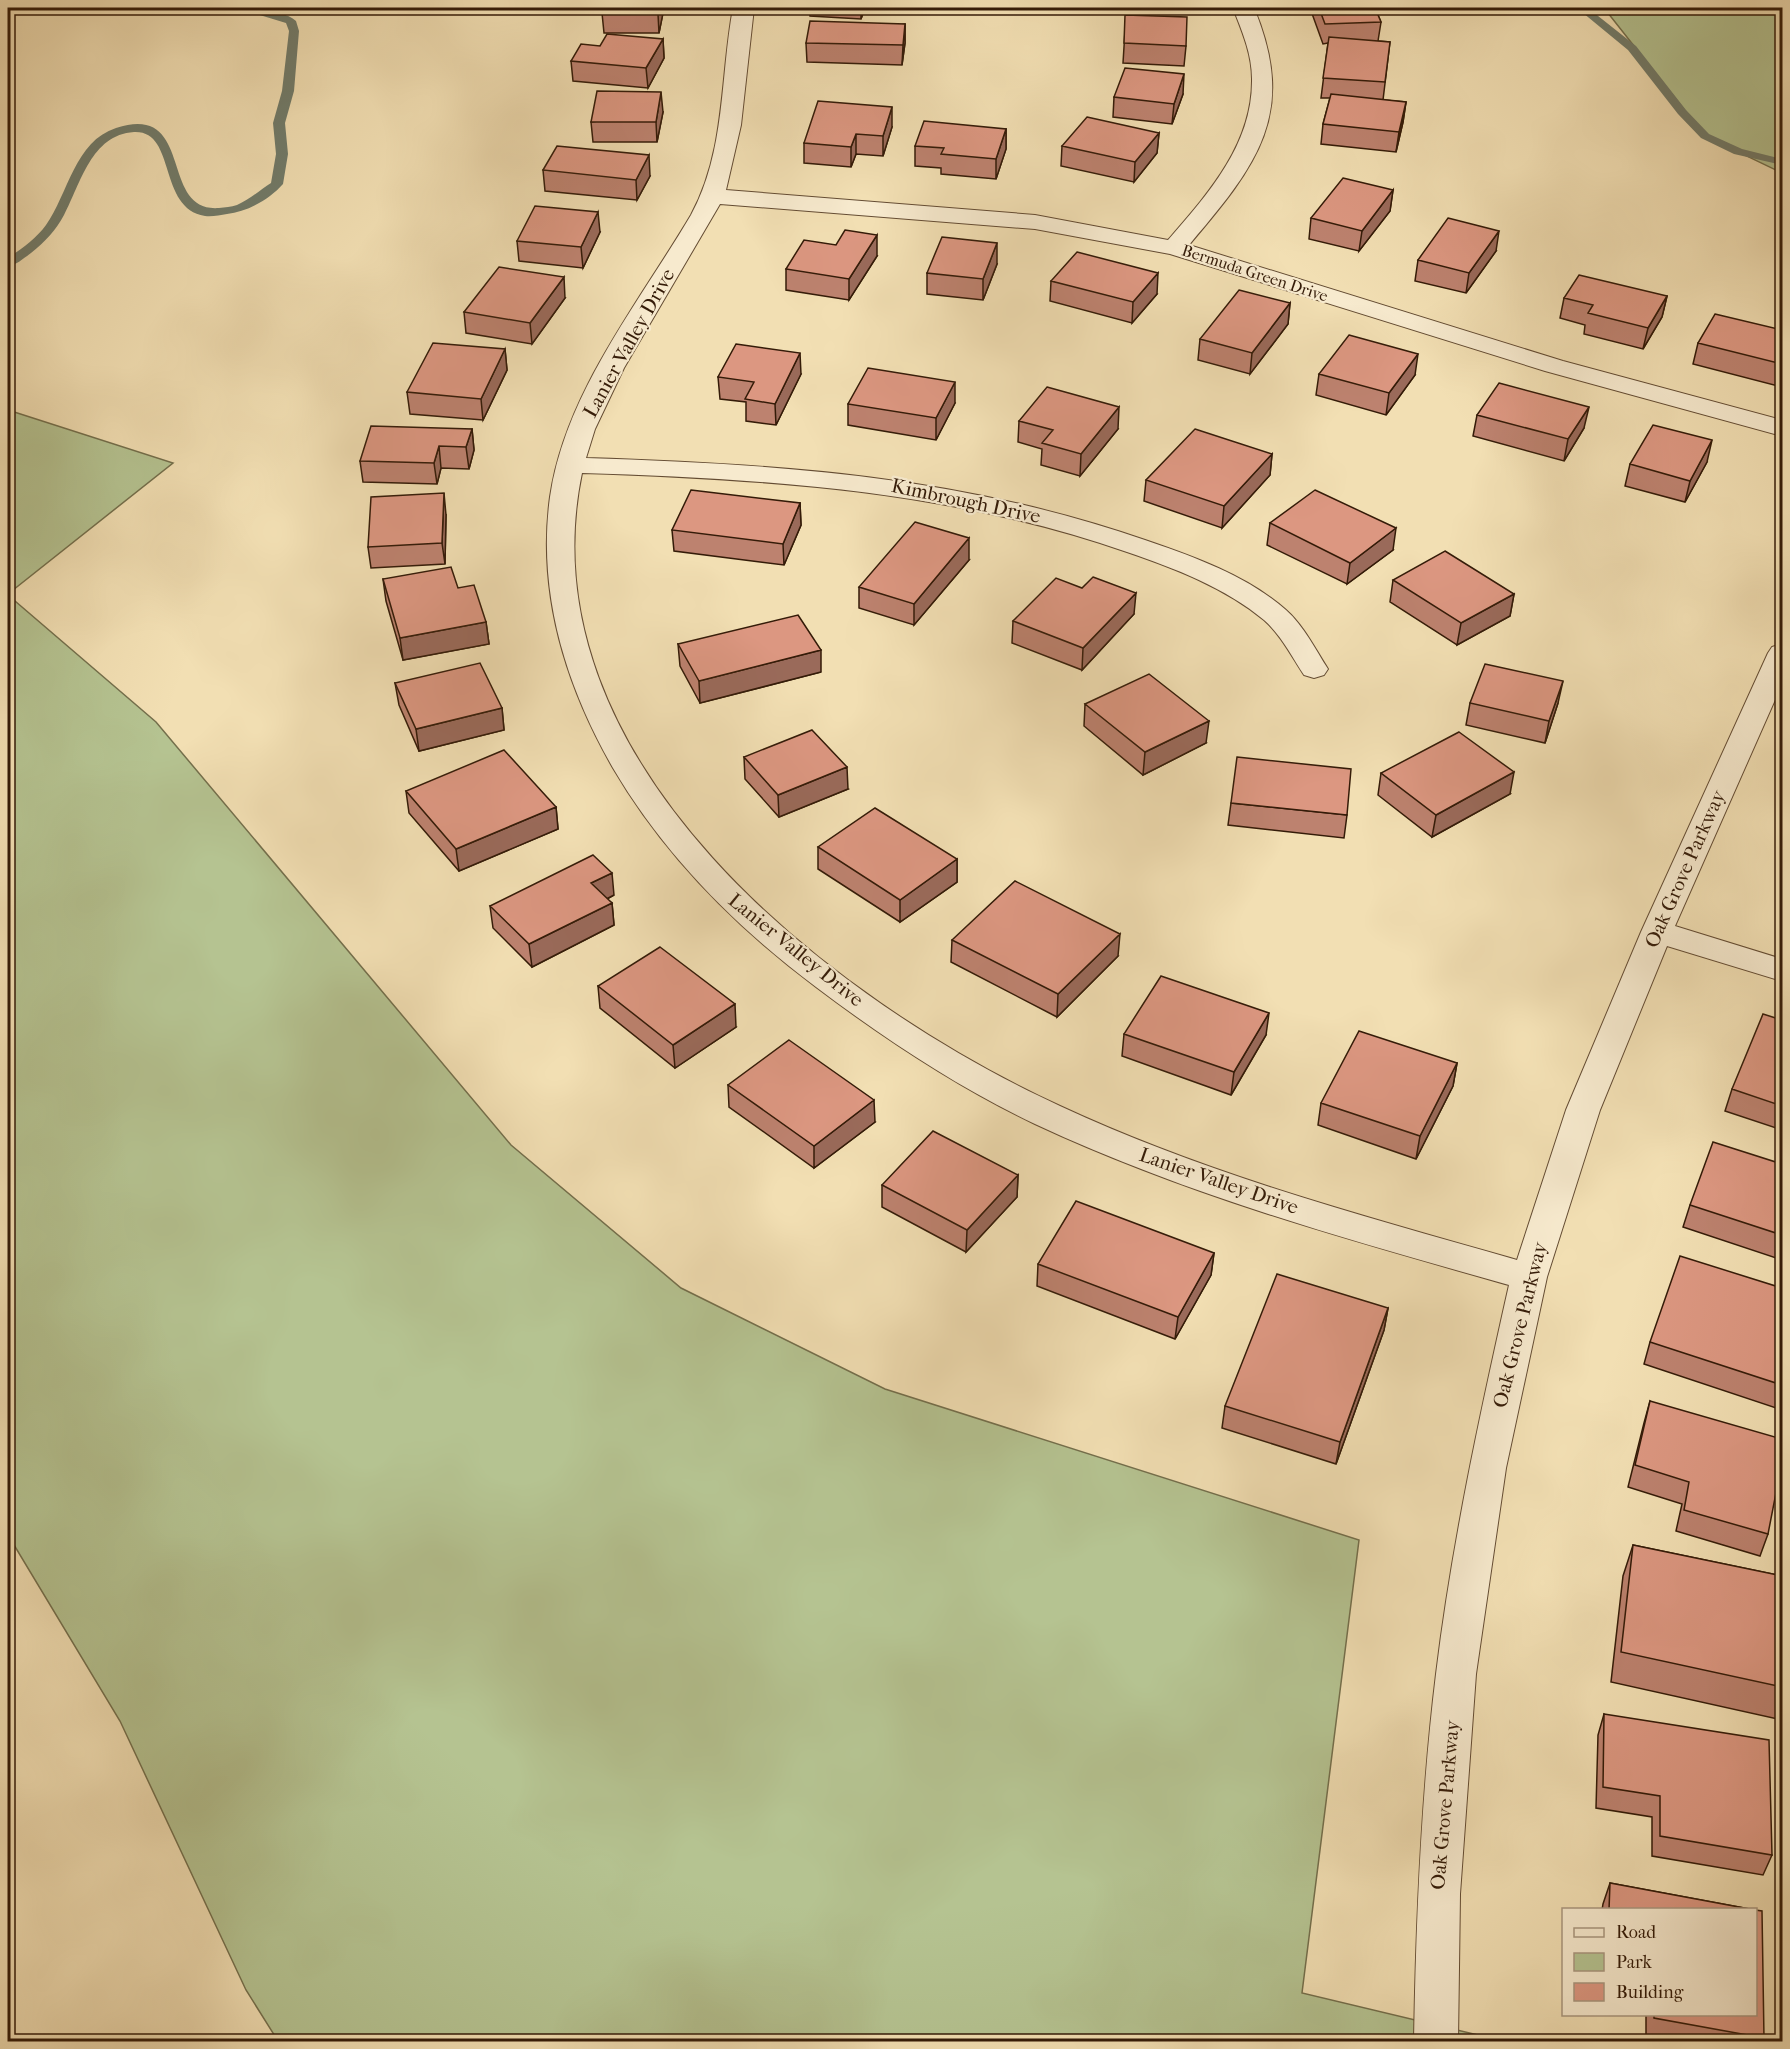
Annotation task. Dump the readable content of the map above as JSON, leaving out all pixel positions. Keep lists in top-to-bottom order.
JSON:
{
  "streets": {
    "street": [
      "Bermuda Green Drive",
      "Lanier Valley Drive",
      "Kimbrough Drive",
      "Oak Grove Parkway"
    ]
  },
  "crossings": [
    ["Bermuda Green Drive", "Lanier Valley Drive"],
    ["Lanier Valley Drive", "Kimbrough Drive"],
    ["Lanier Valley Drive", "Oak Grove Parkway"]
  ],
  "legend": ["Road", "Park", "Building"]
}
